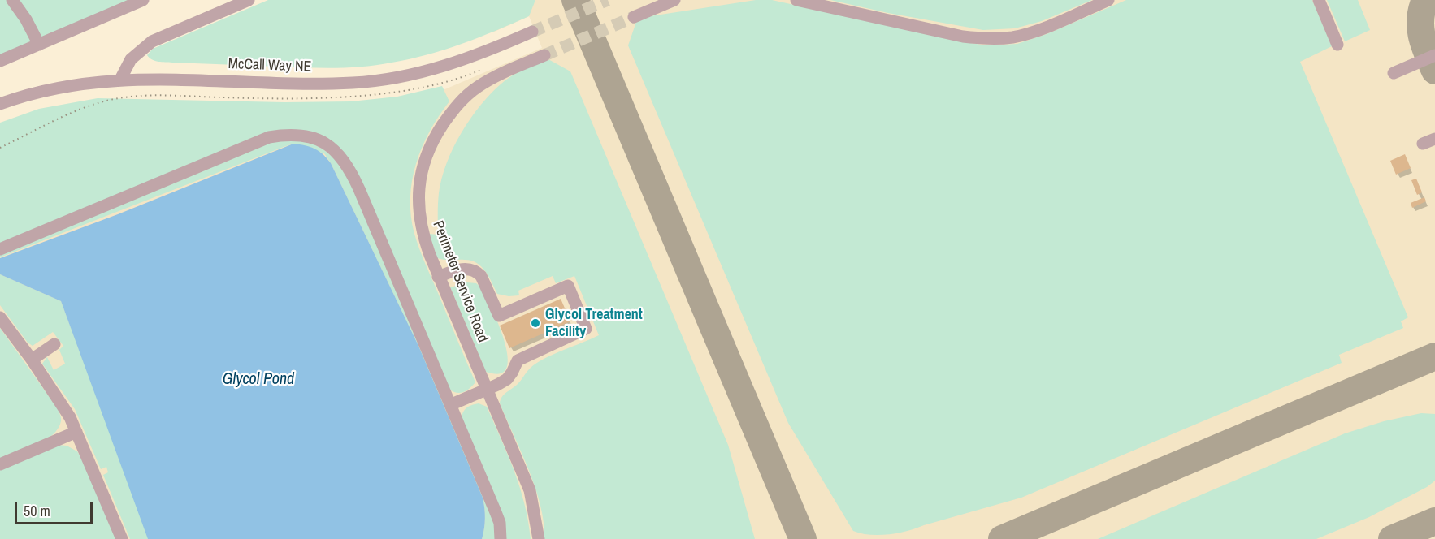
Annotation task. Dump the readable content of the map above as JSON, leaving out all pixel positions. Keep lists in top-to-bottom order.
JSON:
{
  "streets": {
    "street": ["McCall Way NE", "Perimeter Service Road"]
  },
  "water": ["Glycol Pond"],
  "places": ["Glycol Treatment Facility"],
  "scale_bar": "50 m"
}
